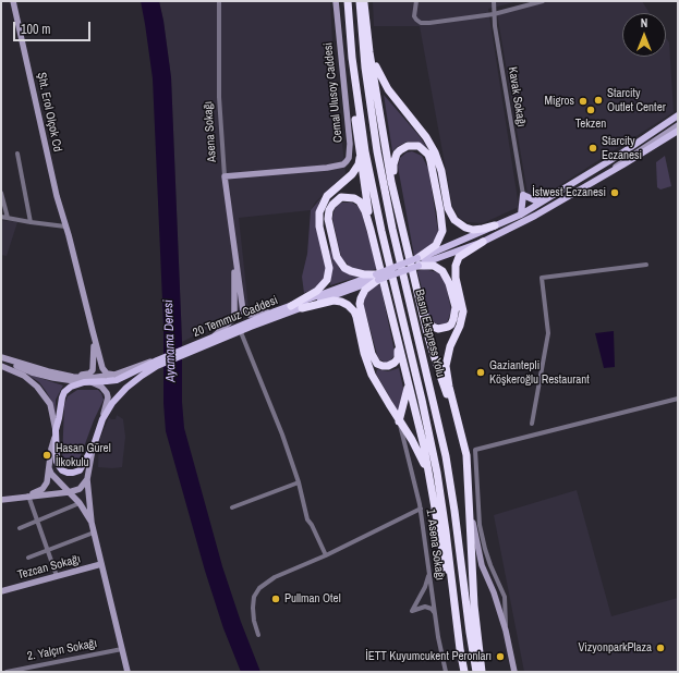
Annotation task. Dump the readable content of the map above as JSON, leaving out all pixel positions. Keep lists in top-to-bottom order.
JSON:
{
  "streets": {
    "highway": ["Basın Ekspress Yolu"],
    "main road": [
      "Cemal Ulusoy Caddesi",
      "Şht. Erol Olçok Cd",
      "Asena Sokağı",
      "20 Temmuz Caddesi",
      "Tezcan Sokağı"
    ],
    "street": ["Kavak Sokağı", "1. Asena Sokağı", "2. Yalçın Sokağı"]
  },
  "crossings": [
    ["Cemal Ulusoy Caddesi", "Asena Sokağı"]
  ],
  "water": ["Ayamama Deresi"],
  "places": [
    "Starcity Outlet Center",
    "Migros",
    "Tekzen",
    "Starcity Eczanesi",
    "İstwest Eczanesi",
    "Gaziantepli Köşkeroğlu Restaurant",
    "Hasan Gürel İlkokulu",
    "Pullman Otel",
    "VizyonparkPlaza",
    "İETT Kuyumcukent Peronları"
  ],
  "scale_bar": "100 m",
  "north": "top"
}
